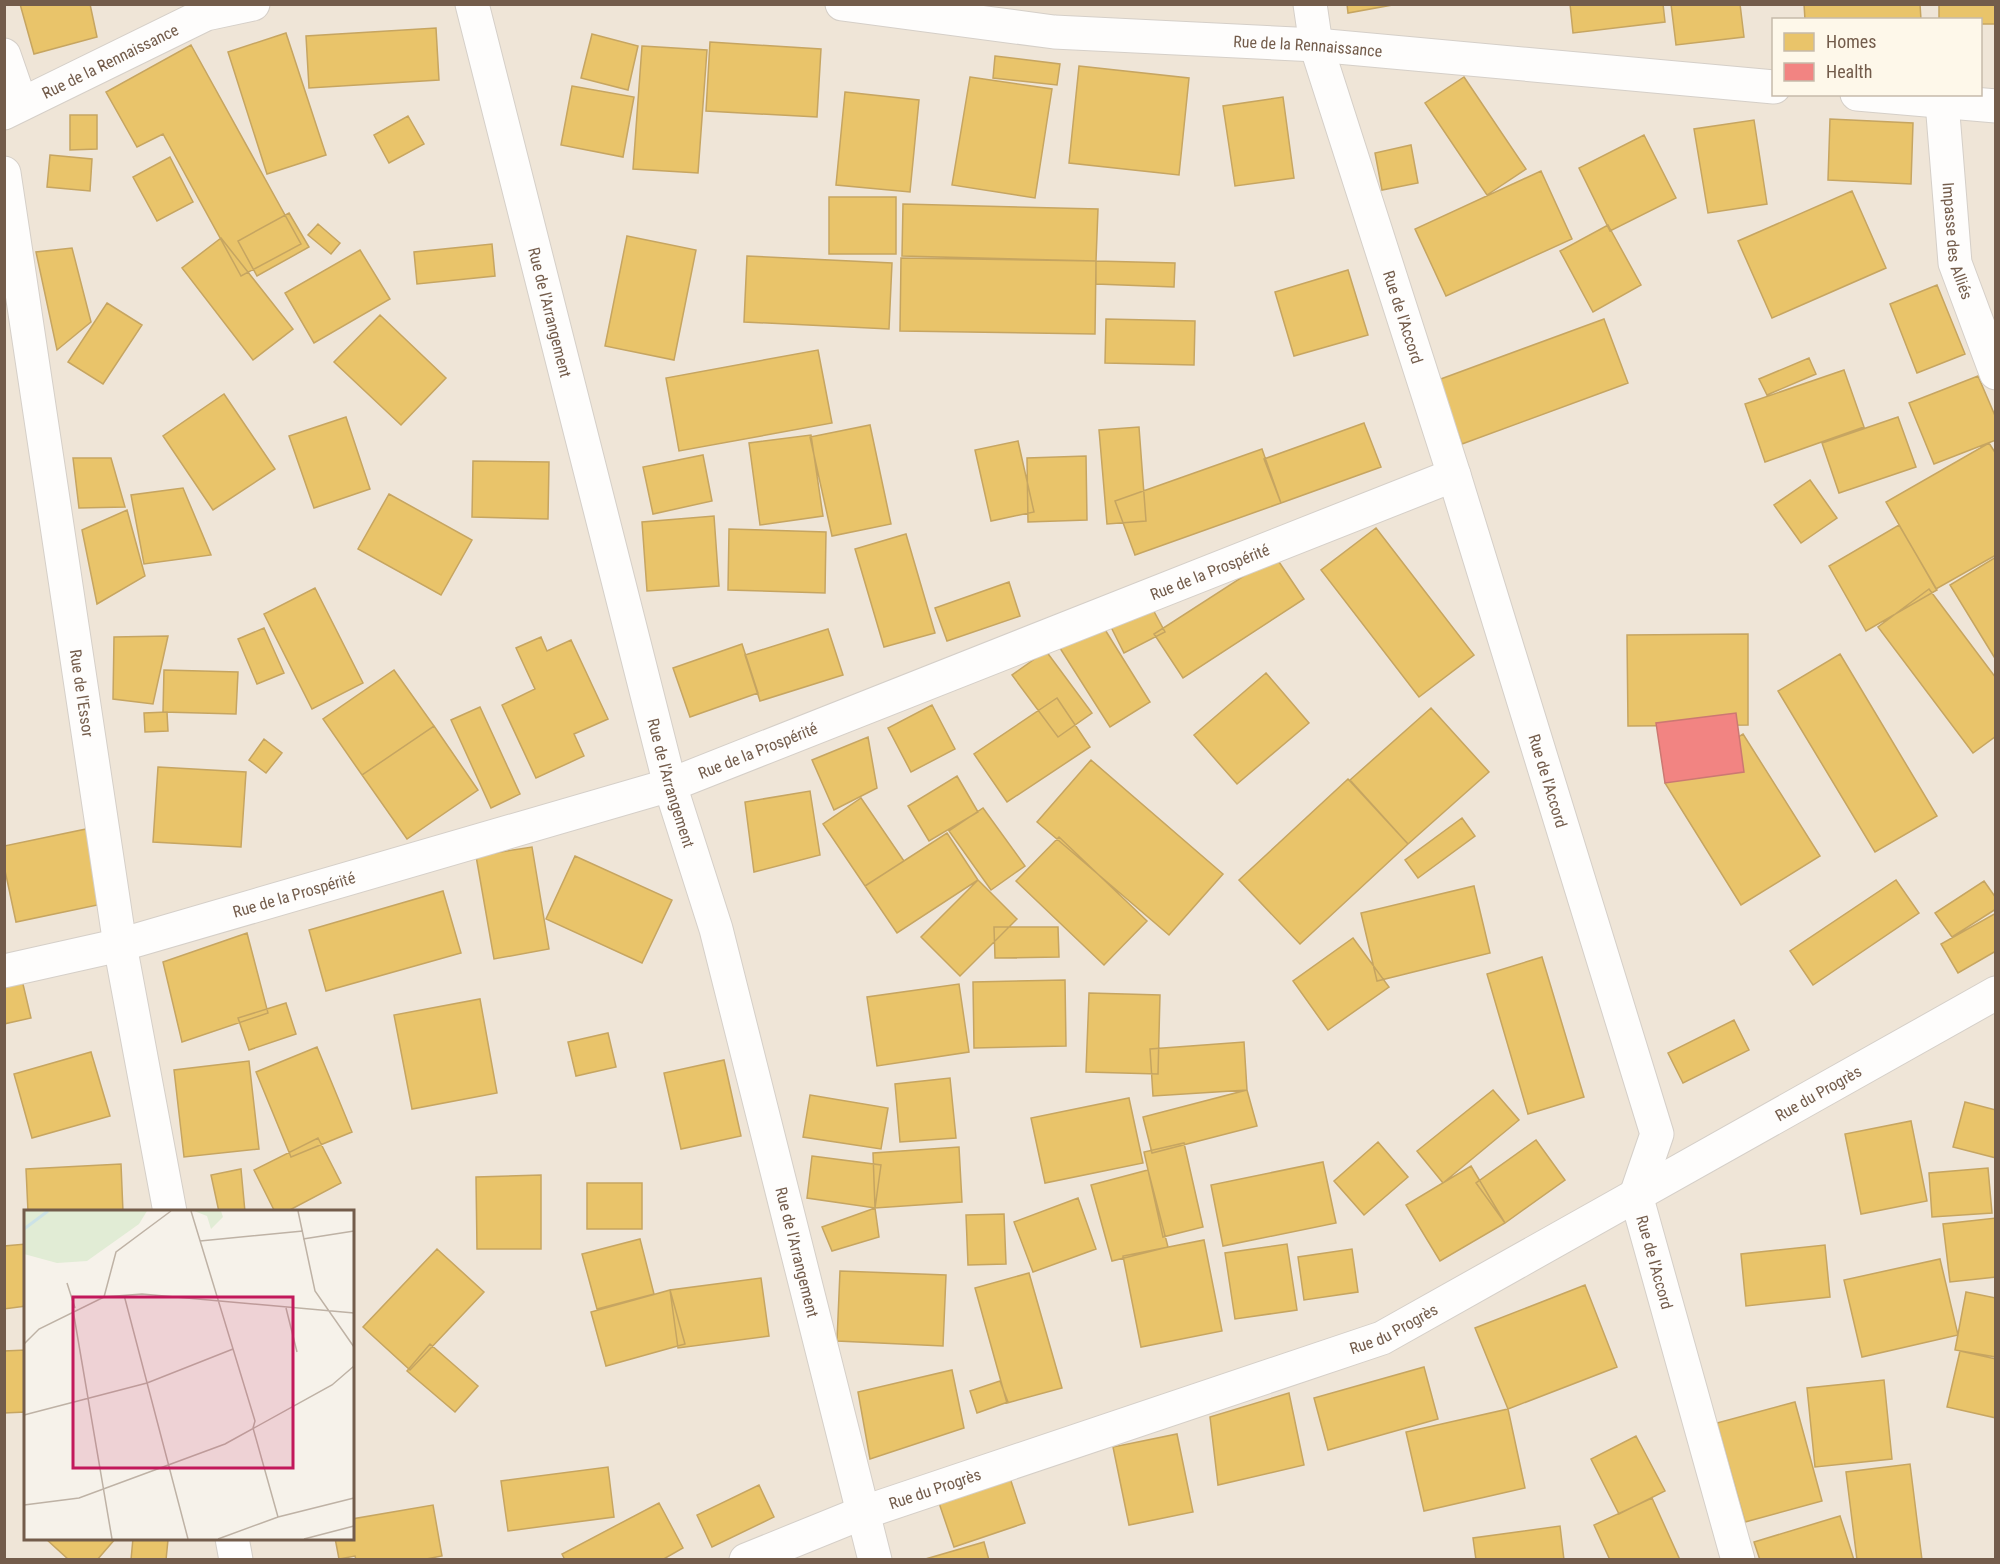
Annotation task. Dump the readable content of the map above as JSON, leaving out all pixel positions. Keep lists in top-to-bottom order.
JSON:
{
  "streets": {
    "street": [
      "Rue de la Rennaissance",
      "Impasse des Alliés",
      "Rue de l'Arrangement",
      "Rue de l'Accord",
      "Rue de la Prospérité",
      "Rue de l'Essor",
      "Rue du Progrès"
    ]
  },
  "crossings": [
    ["Rue de la Rennaissance", "Rue de l'Accord"],
    ["Rue de l'Arrangement", "Rue de la Prospérité"],
    ["Rue de l'Arrangement", "Rue du Progrès"],
    ["Rue de l'Accord", "Rue de la Prospérité"],
    ["Rue de l'Accord", "Rue du Progrès"],
    ["Rue de la Prospérité", "Rue de l'Essor"]
  ],
  "legend": ["Homes", "Health"]
}
